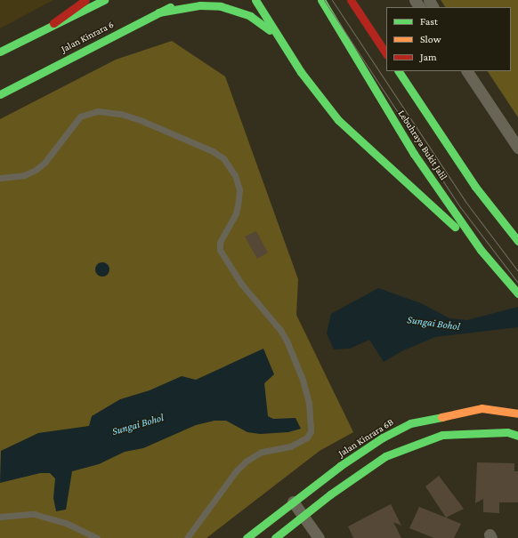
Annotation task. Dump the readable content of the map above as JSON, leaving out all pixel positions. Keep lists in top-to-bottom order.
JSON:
{
  "streets": {
    "main road": ["Jalan Kinrara 6", "Lebuhraya Bukit Jalil", "Jalan Kinrara 6B"]
  },
  "water": ["Sungai Bohol"],
  "legend": ["Fast", "Slow", "Jam"]
}
